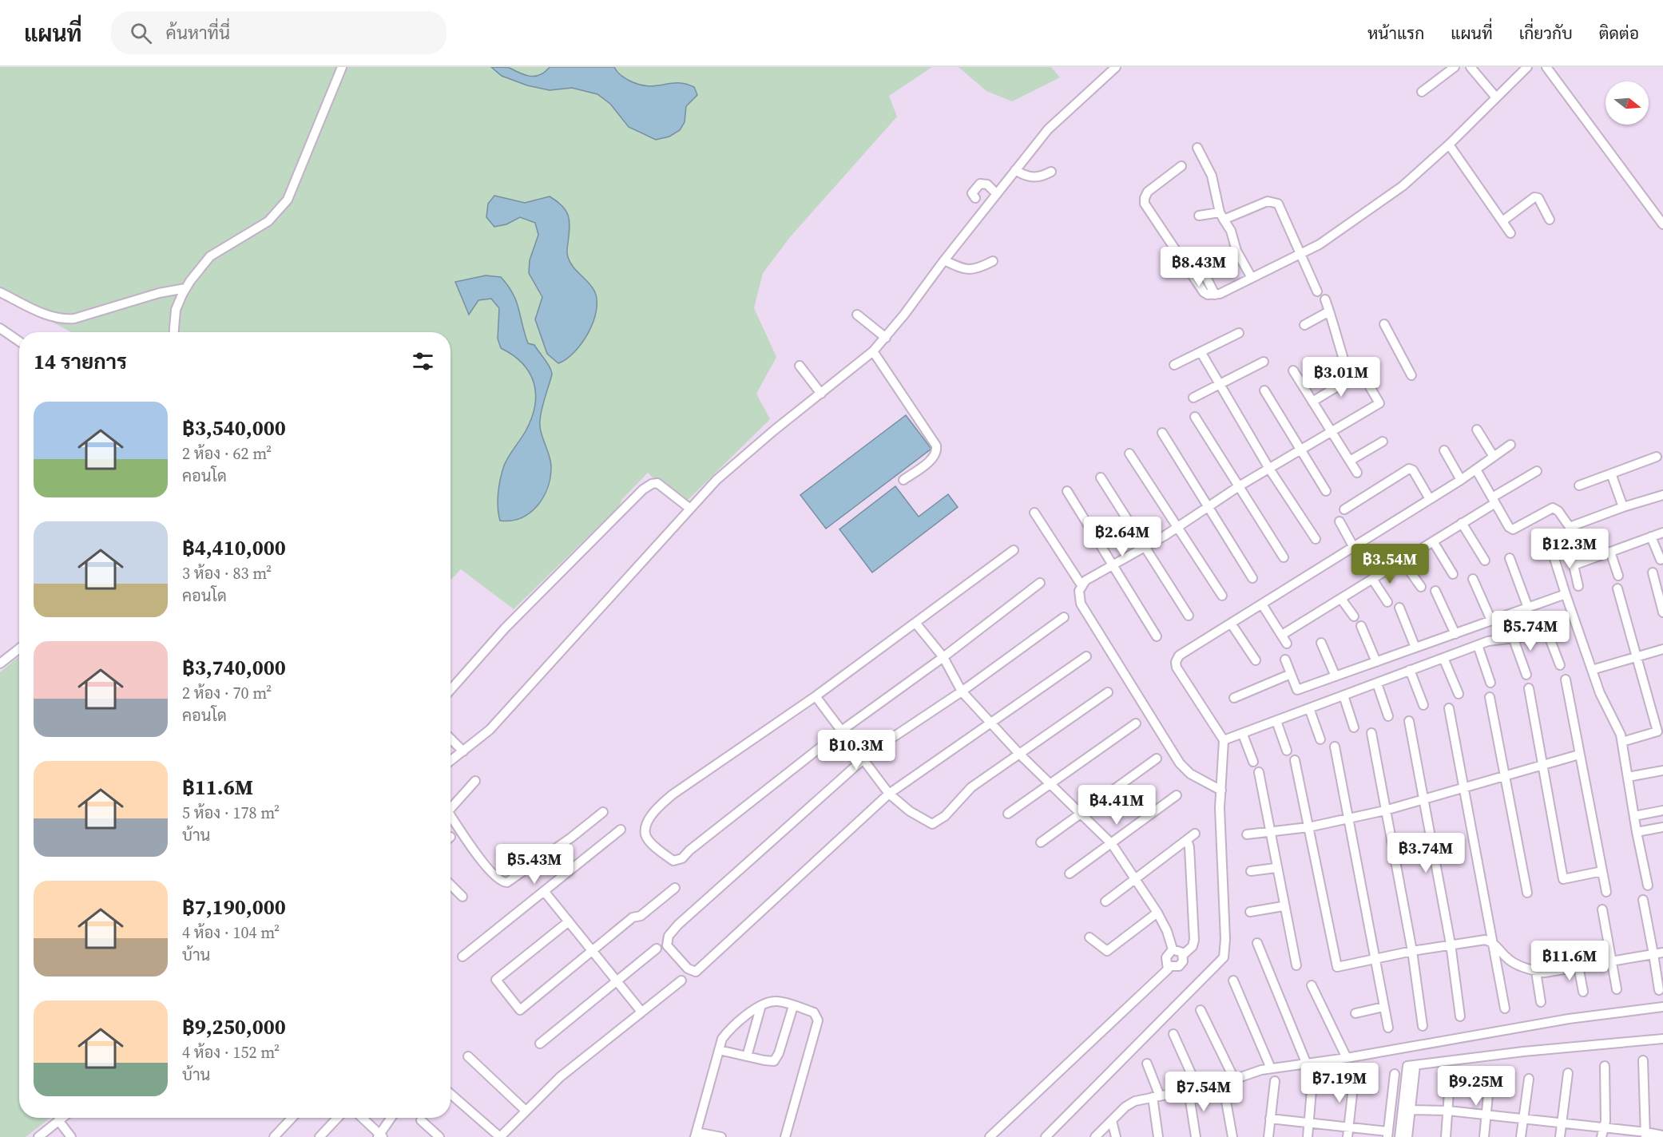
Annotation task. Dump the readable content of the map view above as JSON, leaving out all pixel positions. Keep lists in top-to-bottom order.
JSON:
{
  "north": "right",
  "page": {
    "header": "แผนที่",
    "search": "ค้นหาที่นี่",
    "nav": [
      "หน้าแรก",
      "แผนที่",
      "เกี่ยวกับ",
      "ติดต่อ"
    ],
    "price": [
      "฿8.43M",
      "฿3.01M",
      "฿2.64M",
      "฿12.3M",
      "฿3.54M",
      "฿5.74M",
      "฿10.3M",
      "฿4.41M",
      "฿3.74M",
      "฿5.43M",
      "฿11.6M",
      "฿7.19M",
      "฿9.25M",
      "฿7.54M"
    ],
    "heading": "14 รายการ",
    "list": [
      {
        "name": "฿3,540,000",
        "note": "2 ห้อง · 62 m² · คอนโด"
      },
      {
        "name": "฿4,410,000",
        "note": "3 ห้อง · 83 m² · คอนโด"
      },
      {
        "name": "฿3,740,000",
        "note": "2 ห้อง · 70 m² · คอนโด"
      },
      {
        "name": "฿11.6M",
        "note": "5 ห้อง · 178 m² · บ้าน"
      },
      {
        "name": "฿7,190,000",
        "note": "4 ห้อง · 104 m² · บ้าน"
      },
      {
        "name": "฿9,250,000",
        "note": "4 ห้อง · 152 m² · บ้าน"
      }
    ]
  }
}
